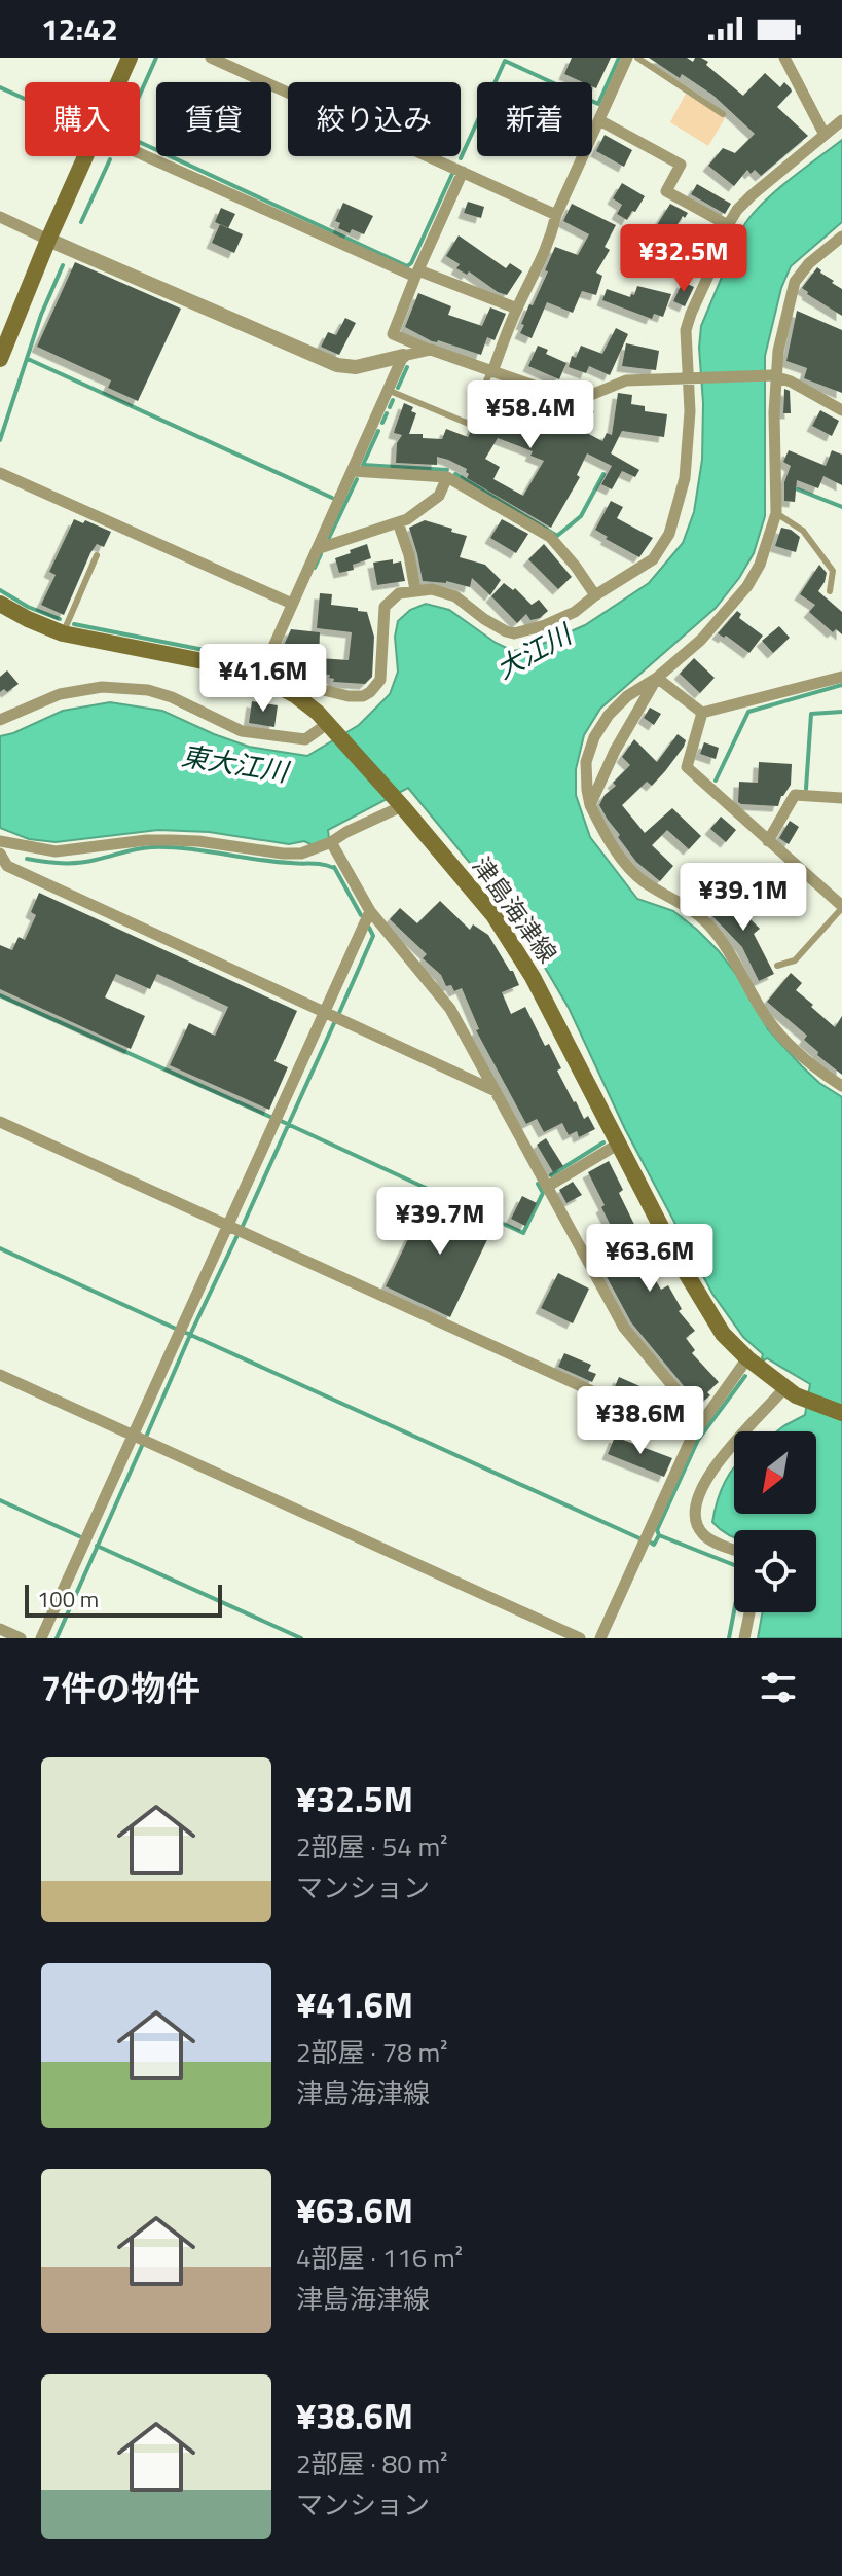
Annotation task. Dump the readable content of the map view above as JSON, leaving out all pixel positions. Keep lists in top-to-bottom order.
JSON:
{
  "streets": {
    "main road": ["津島海津線"]
  },
  "water": ["大江川", "東大江川"],
  "scale_bar": "100 m",
  "north": "bottom left",
  "page": {
    "status": "12:42",
    "chip": [
      "購入",
      "賃貸",
      "絞り込み",
      "新着"
    ],
    "price": [
      "¥32.5M",
      "¥58.4M",
      "¥41.6M",
      "¥39.1M",
      "¥39.7M",
      "¥63.6M",
      "¥38.6M"
    ],
    "scale": "100 m",
    "heading": "7件の物件",
    "list": [
      {
        "name": "¥32.5M",
        "note": "2部屋 · 54 m² · マンション"
      },
      {
        "name": "¥41.6M",
        "note": "2部屋 · 78 m² · 津島海津線"
      },
      {
        "name": "¥63.6M",
        "note": "4部屋 · 116 m² · 津島海津線"
      },
      {
        "name": "¥38.6M",
        "note": "2部屋 · 80 m² · マンション"
      }
    ]
  }
}
